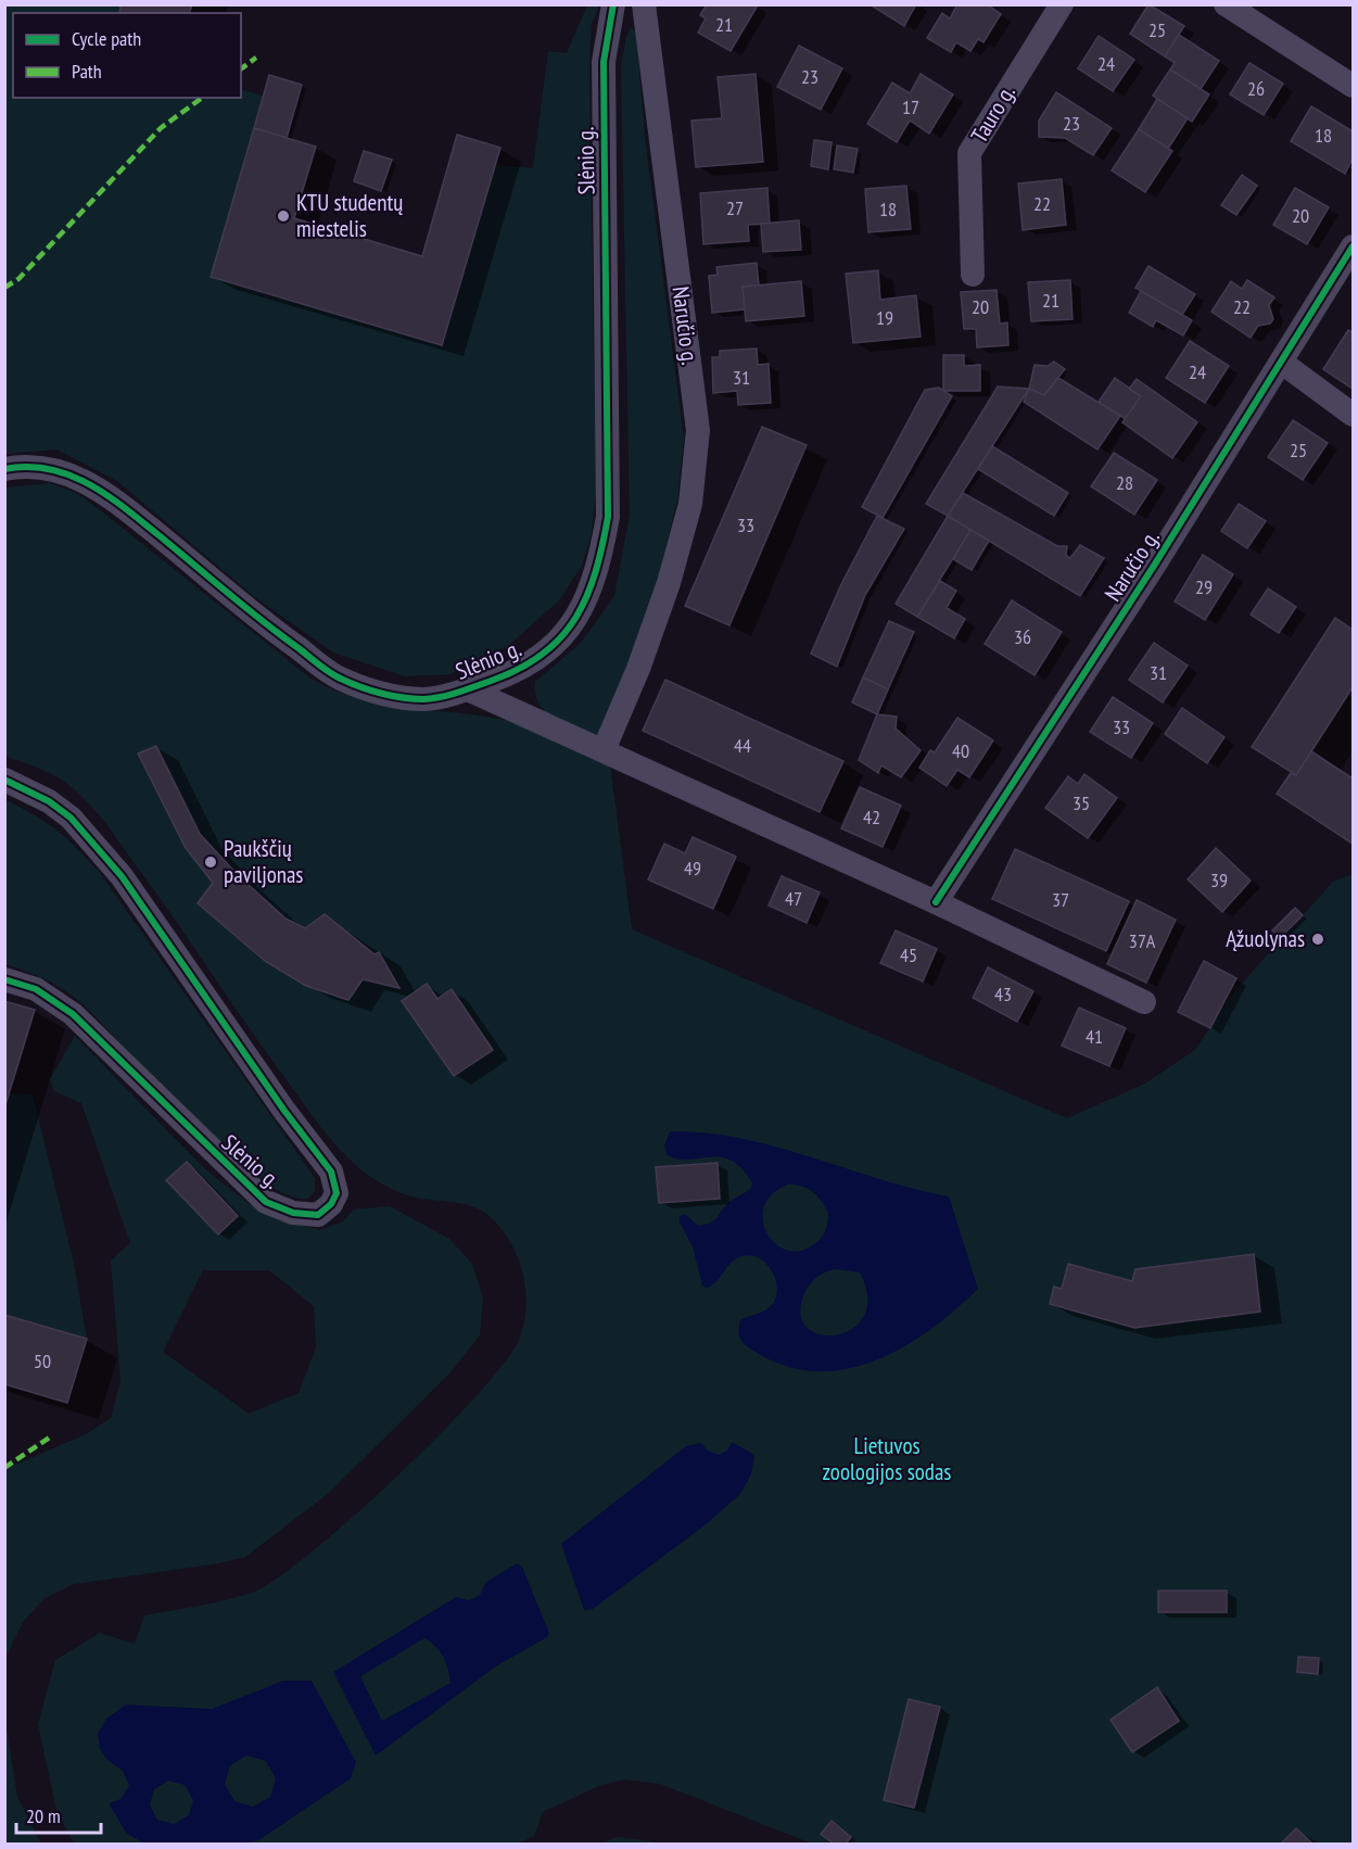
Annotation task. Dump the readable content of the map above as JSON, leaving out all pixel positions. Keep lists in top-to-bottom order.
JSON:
{
  "streets": {
    "street": ["Tauro g.", "Slėnio g.", "Naručio g."]
  },
  "parks": ["Lietuvos zoologijos sodas"],
  "places": ["KTU studentų miestelis", "Paukščių paviljonas", "Ąžuolynas"],
  "house_numbers": [
    "21",
    "25",
    "24",
    "23",
    "26",
    "17",
    "23",
    "18",
    "22",
    "27",
    "18",
    "20",
    "21",
    "20",
    "22",
    "19",
    "24",
    "31",
    "25",
    "28",
    "33",
    "29",
    "36",
    "31",
    "33",
    "44",
    "40",
    "35",
    "42",
    "49",
    "39",
    "47",
    "37",
    "37A",
    "45",
    "43",
    "41",
    "50"
  ],
  "legend": ["Cycle path", "Path"],
  "scale_bar": "20 m"
}
